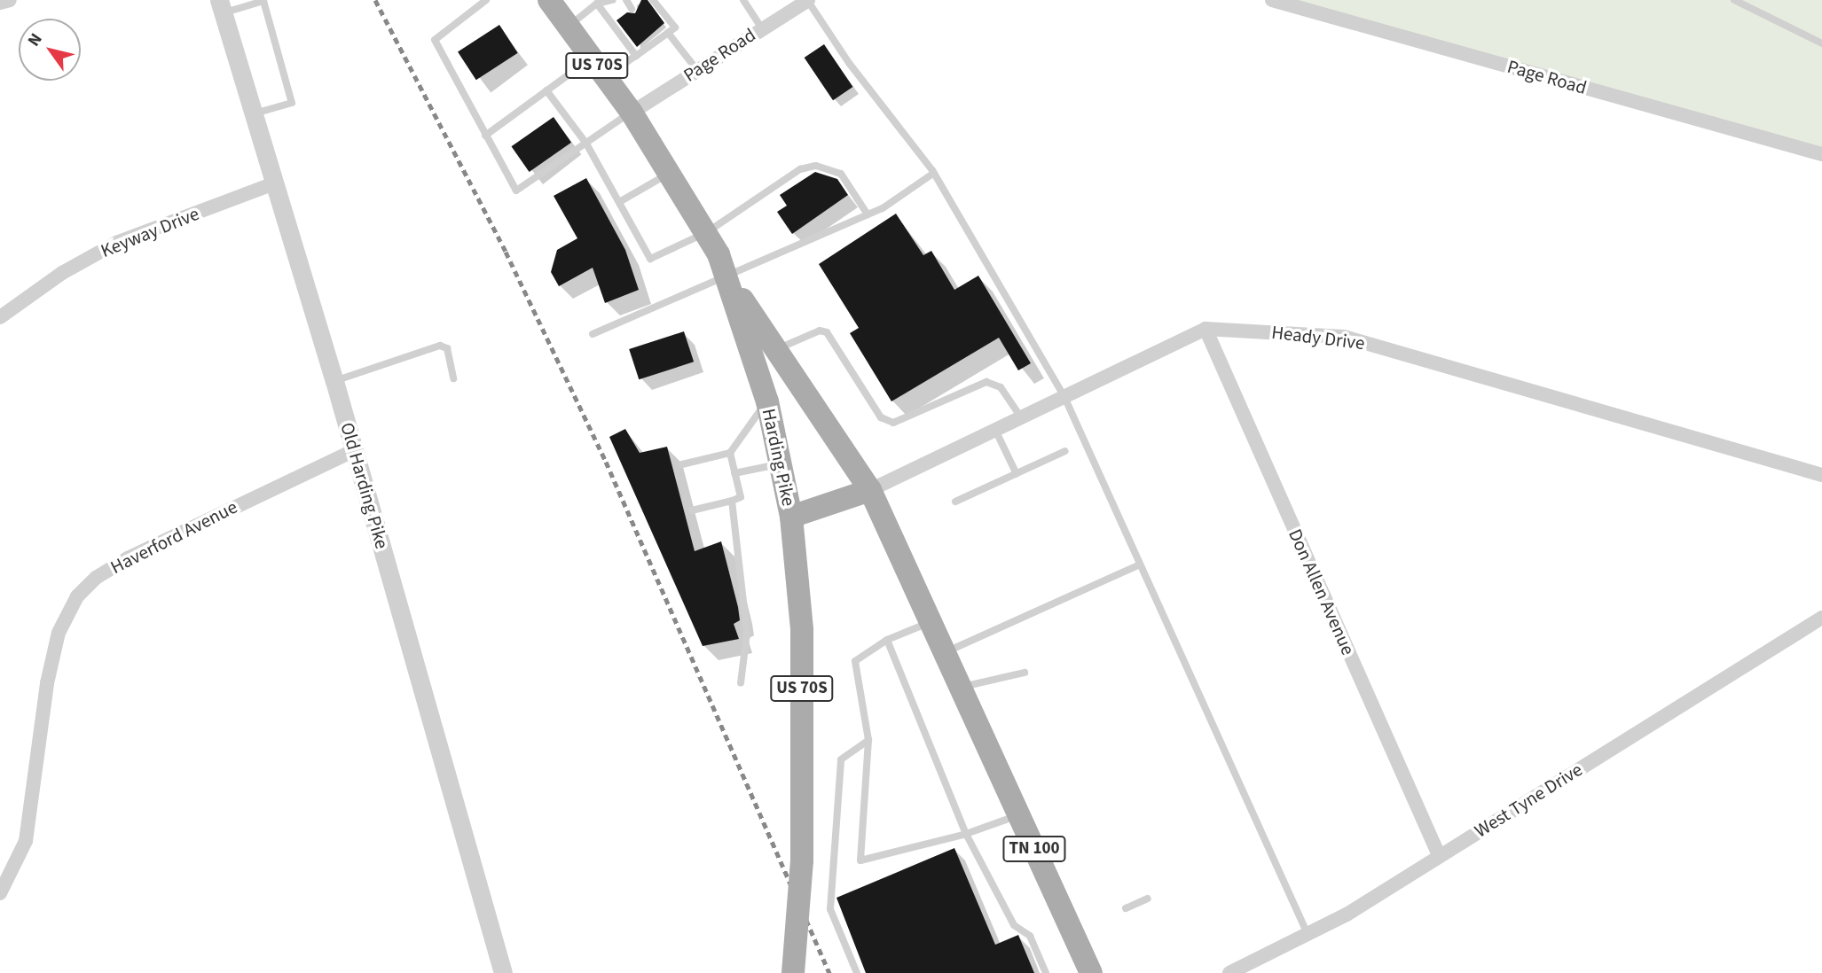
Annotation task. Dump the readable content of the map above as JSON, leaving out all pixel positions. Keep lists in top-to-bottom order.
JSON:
{
  "streets": {
    "main road": ["US 70S", "Harding Pike", "TN 100"],
    "street": [
      "Page Road",
      "Keyway Drive",
      "Heady Drive",
      "Old Harding Pike",
      "Haverford Avenue",
      "Don Allen Avenue",
      "West Tyne Drive"
    ]
  },
  "crossings": [
    ["Page Road", "Harding Pike"],
    ["Keyway Drive", "Old Harding Pike"],
    ["Heady Drive", "Don Allen Avenue"],
    ["Heady Drive", "TN 100"],
    ["Harding Pike", "TN 100"],
    ["Old Harding Pike", "Haverford Avenue"],
    ["Don Allen Avenue", "West Tyne Drive"]
  ],
  "north": "top left"
}
